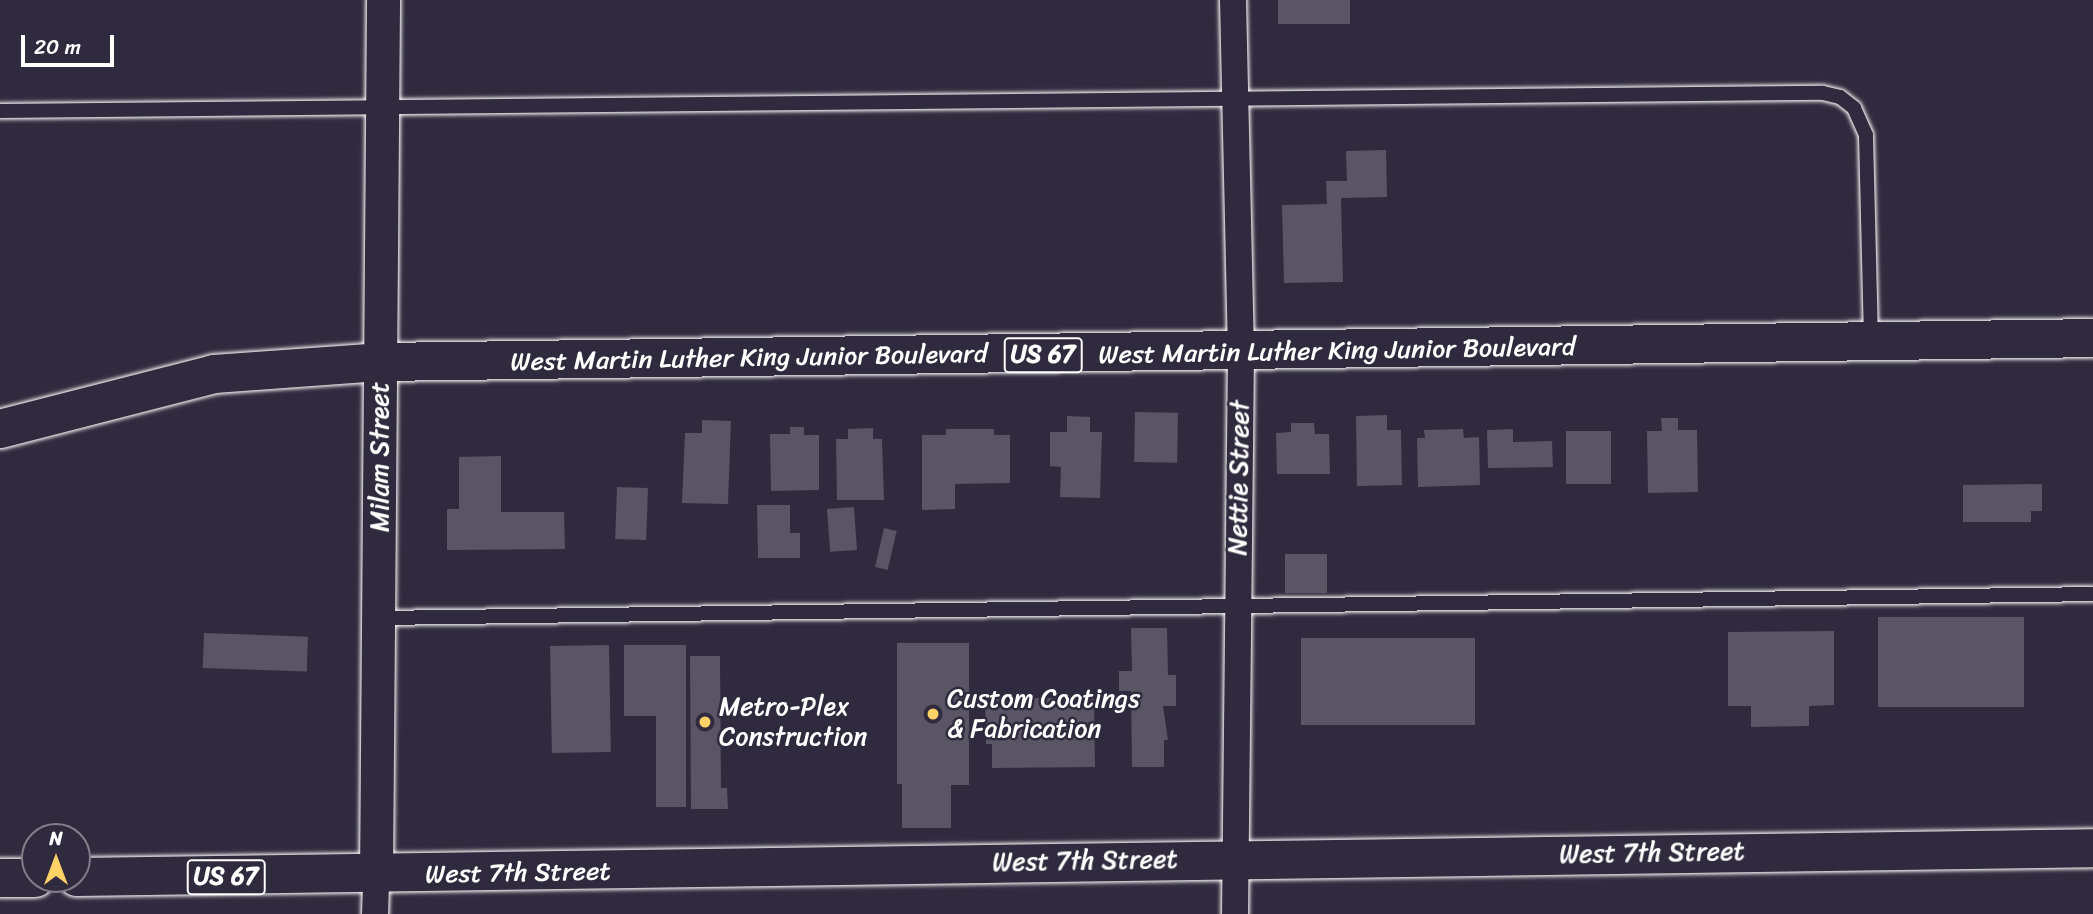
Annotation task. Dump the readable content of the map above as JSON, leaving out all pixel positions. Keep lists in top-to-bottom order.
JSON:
{
  "streets": {
    "main road": ["West Martin Luther King Junior Boulevard", "US 67", "West 7th Street"],
    "street": ["Milam Street", "Nettie Street"]
  },
  "crossings": [
    ["West Martin Luther King Junior Boulevard", "Milam Street"],
    ["West Martin Luther King Junior Boulevard", "Nettie Street"],
    ["Milam Street", "West 7th Street"],
    ["Nettie Street", "West 7th Street"]
  ],
  "places": ["Custom Coatings & Fabrication", "Metro-Plex Construction"],
  "scale_bar": "20 m",
  "north": "top"
}
